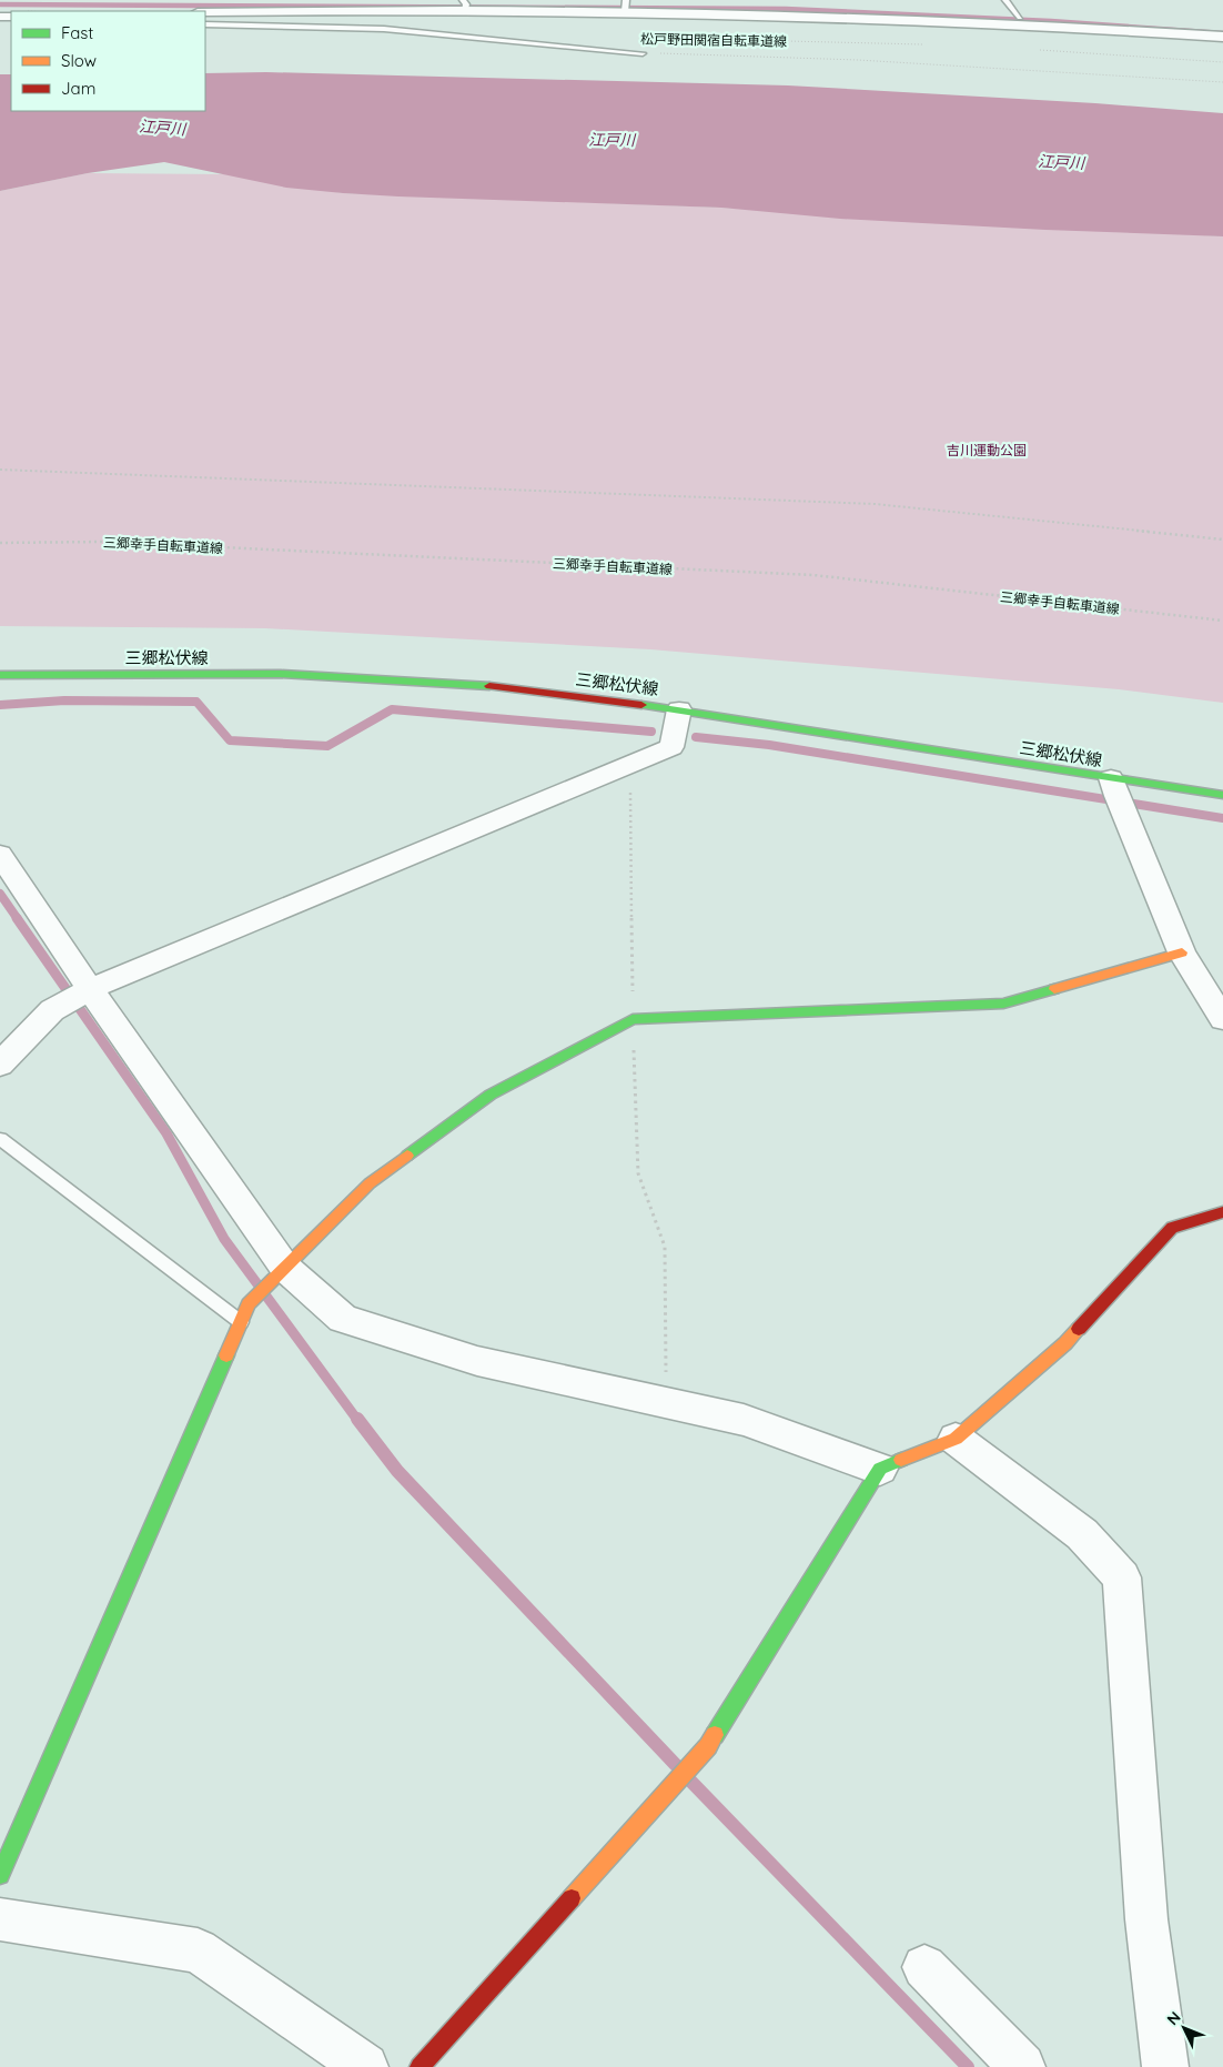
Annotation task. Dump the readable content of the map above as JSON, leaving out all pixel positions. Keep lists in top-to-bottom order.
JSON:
{
  "streets": {
    "street": ["三郷松伏線"],
    "path": ["松戸野田関宿自転車道線", "三郷幸手自転車道線"]
  },
  "water": ["江戸川"],
  "parks": ["吉川運動公園"],
  "legend": ["Fast", "Slow", "Jam"],
  "north": "top left"
}
